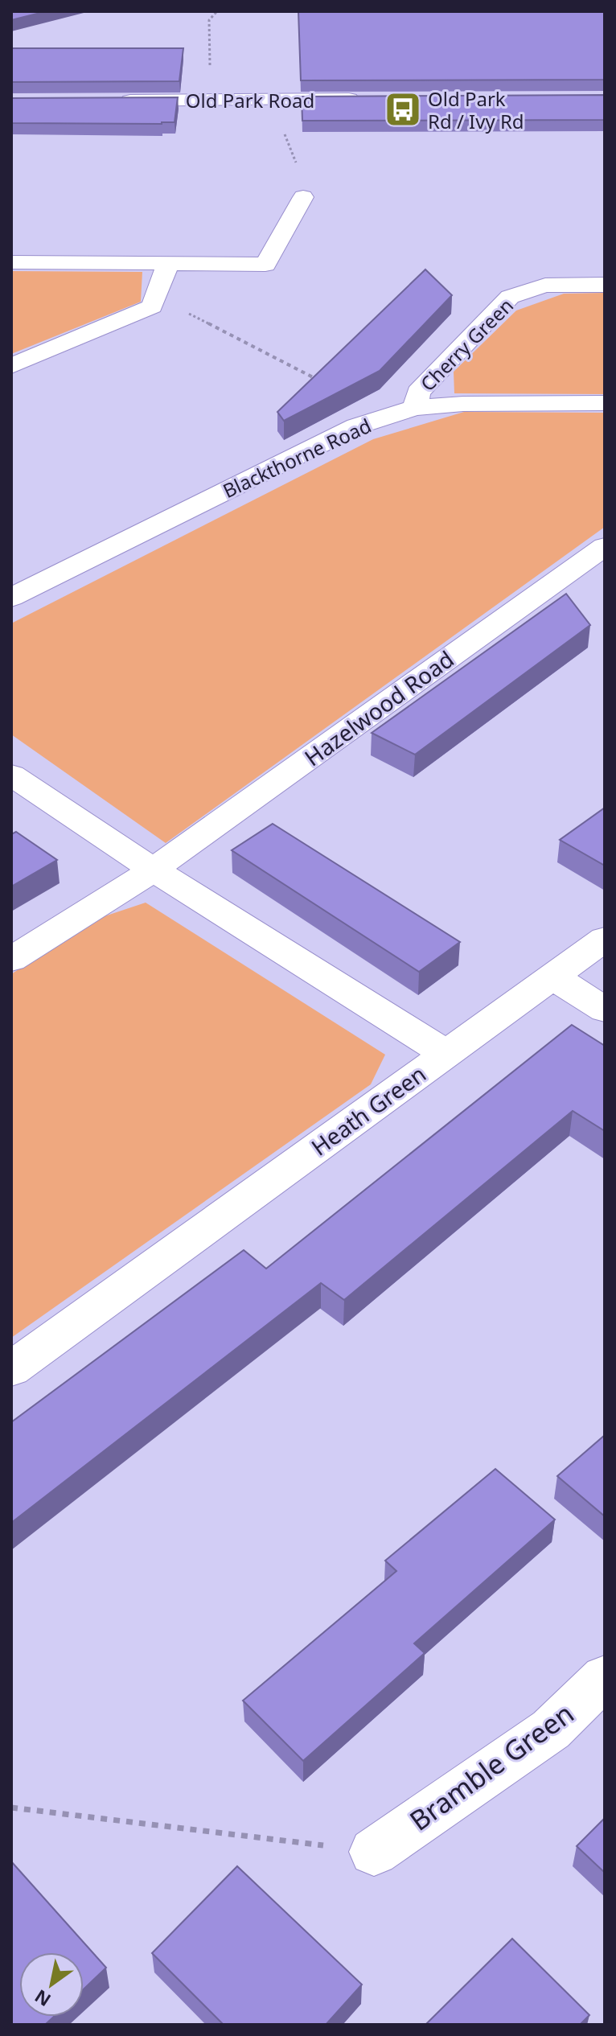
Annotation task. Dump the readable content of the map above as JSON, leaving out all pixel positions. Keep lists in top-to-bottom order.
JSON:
{
  "streets": {
    "street": [
      "Old Park Road",
      "Cherry Green",
      "Blackthorne Road",
      "Hazelwood Road",
      "Heath Green",
      "Bramble Green"
    ]
  },
  "crossings": [
    ["Cherry Green", "Blackthorne Road"],
    ["Hazelwood Road", "Heath Green"]
  ],
  "places": {
    "bus stop": ["Old Park Rd / Ivy Rd"]
  },
  "north": "bottom left"
}
